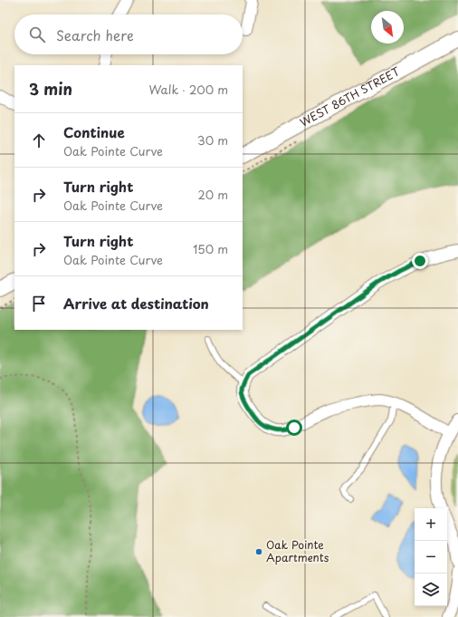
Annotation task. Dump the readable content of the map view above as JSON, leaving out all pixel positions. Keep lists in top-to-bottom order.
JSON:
{
  "streets": {
    "street": ["WEST 86TH STREET"]
  },
  "places": ["Oak Pointe Apartments"],
  "north": "bottom right",
  "page": {
    "search": "Search here",
    "heading": ["3 min", "Walk · 200 m"],
    "list": [
      ["Continue", "Oak Pointe Curve", "30 m"],
      ["Turn right", "Oak Pointe Curve", "20 m"],
      ["Turn right", "Oak Pointe Curve", "150 m"],
      "Arrive at destination"
    ],
    "map_buttons": ["+", "−"]
  }
}
